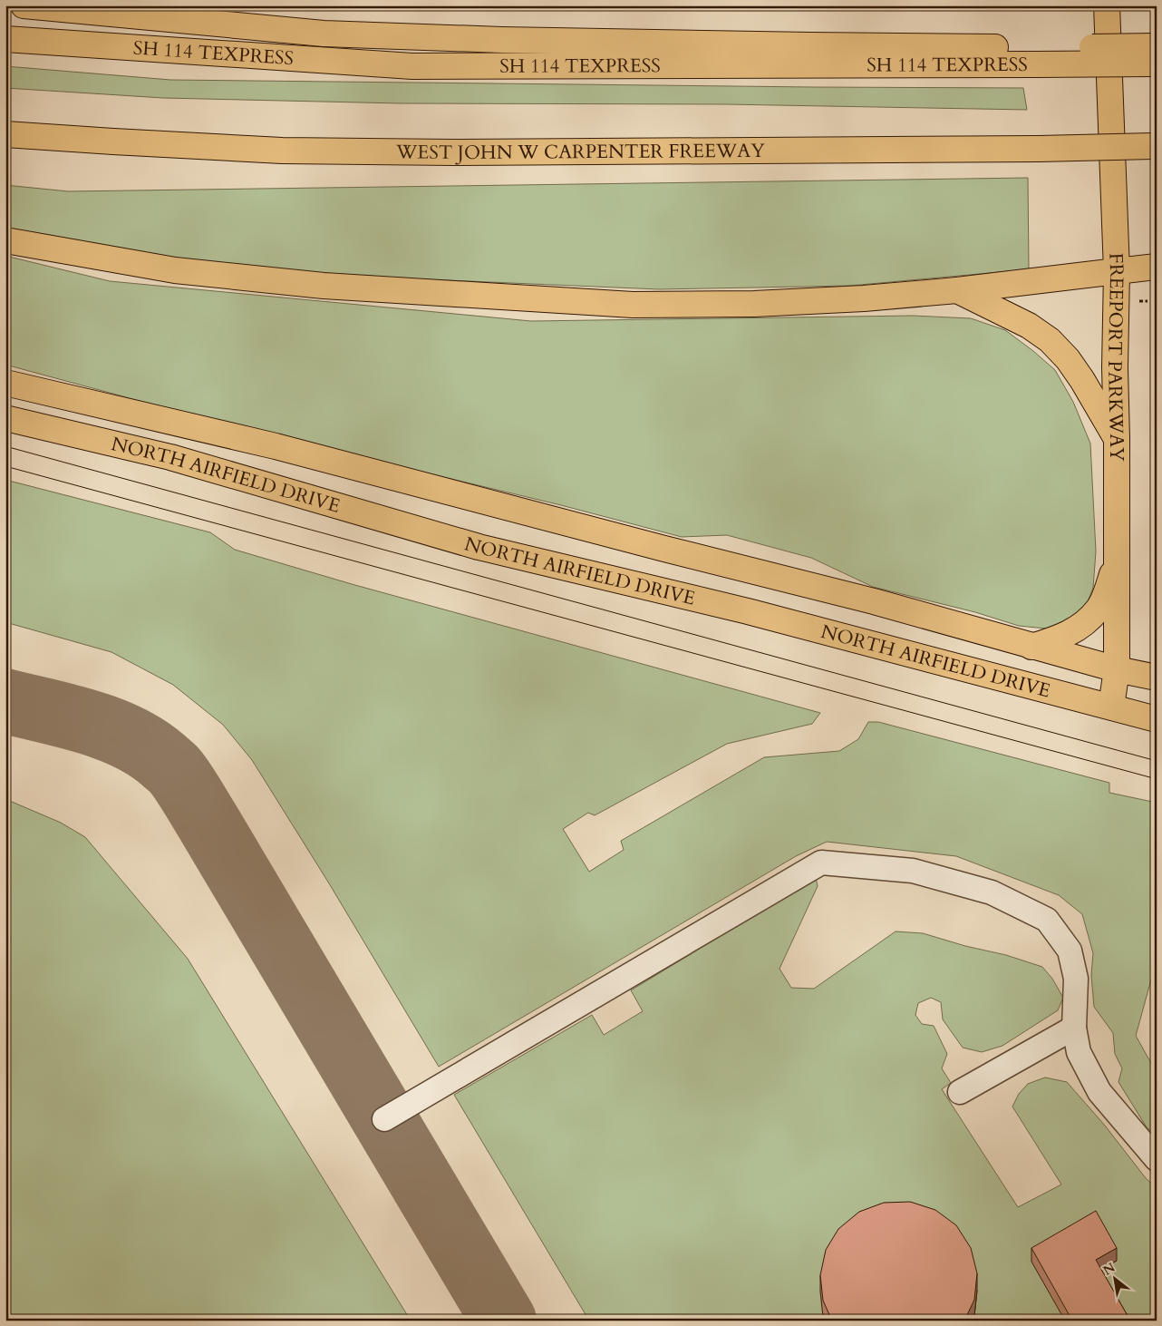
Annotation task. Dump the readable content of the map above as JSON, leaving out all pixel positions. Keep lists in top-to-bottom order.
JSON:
{
  "streets": {
    "main road": [
      "SH 114 TEXPRESS",
      "WEST JOHN W CARPENTER FREEWAY",
      "FREEPORT PARKWAY",
      "NORTH AIRFIELD DRIVE"
    ]
  },
  "crossings": [
    ["FREEPORT PARKWAY", "NORTH AIRFIELD DRIVE"]
  ],
  "north": "top left"
}
